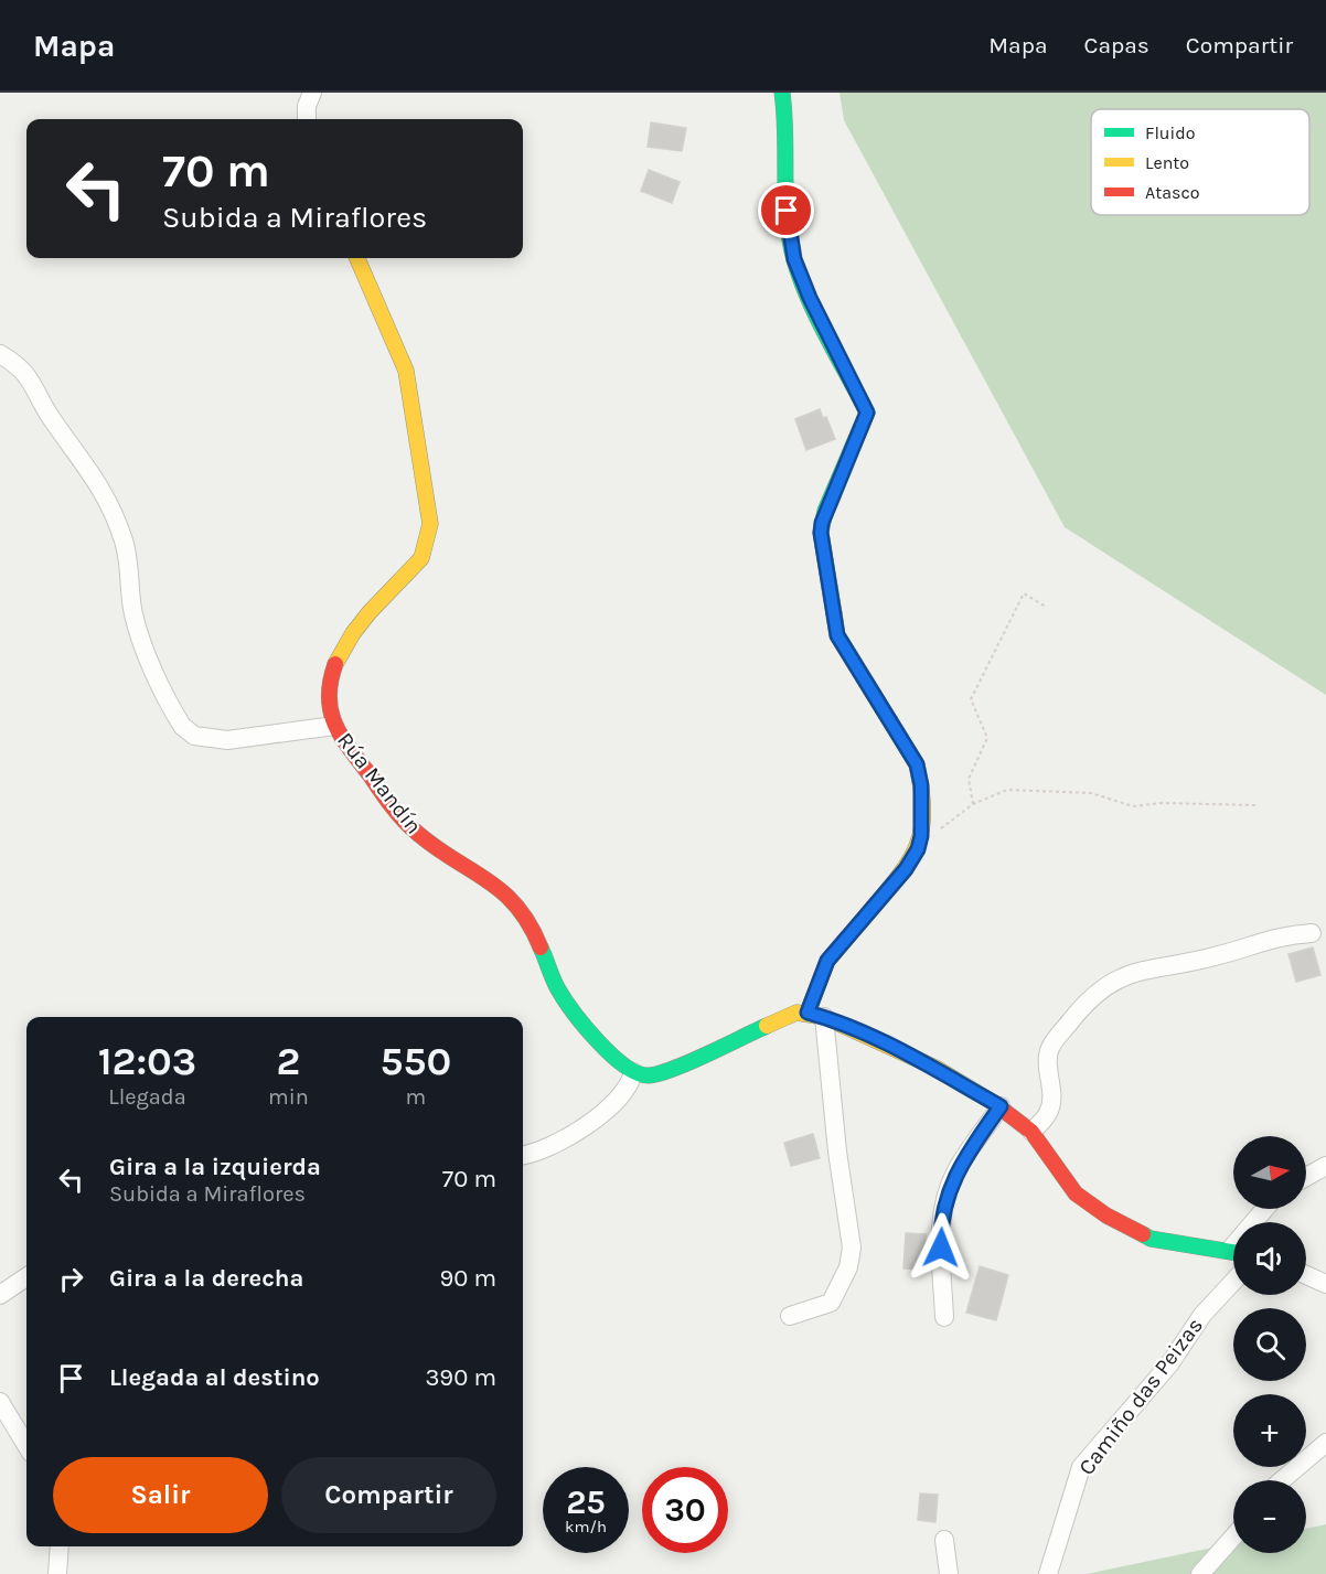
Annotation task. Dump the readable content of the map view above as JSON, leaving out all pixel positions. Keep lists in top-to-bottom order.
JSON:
{
  "streets": {
    "street": ["Rúa Mandín", "Camiño das Peizas"]
  },
  "legend": ["Fluido", "Lento", "Atasco"],
  "north": "right",
  "page": {
    "header": "Mapa",
    "nav": ["Mapa", "Capas", "Compartir"],
    "turn": ["70 m", "Subida a Miraflores"],
    "eta": [
      "12:03",
      "Llegada",
      "2",
      "min",
      "550",
      "m"
    ],
    "list": [
      {
        "name": "Gira a la izquierda",
        "note": "Subida a Miraflores",
        "value": "70 m"
      },
      {
        "name": "Gira a la derecha",
        "value": "90 m"
      },
      {
        "name": "Llegada al destino",
        "value": "390 m"
      }
    ],
    "map_buttons": ["+", "−"],
    "buttons": ["Salir", "Compartir"],
    "speed": "25 km/h",
    "limit": "30"
  }
}
